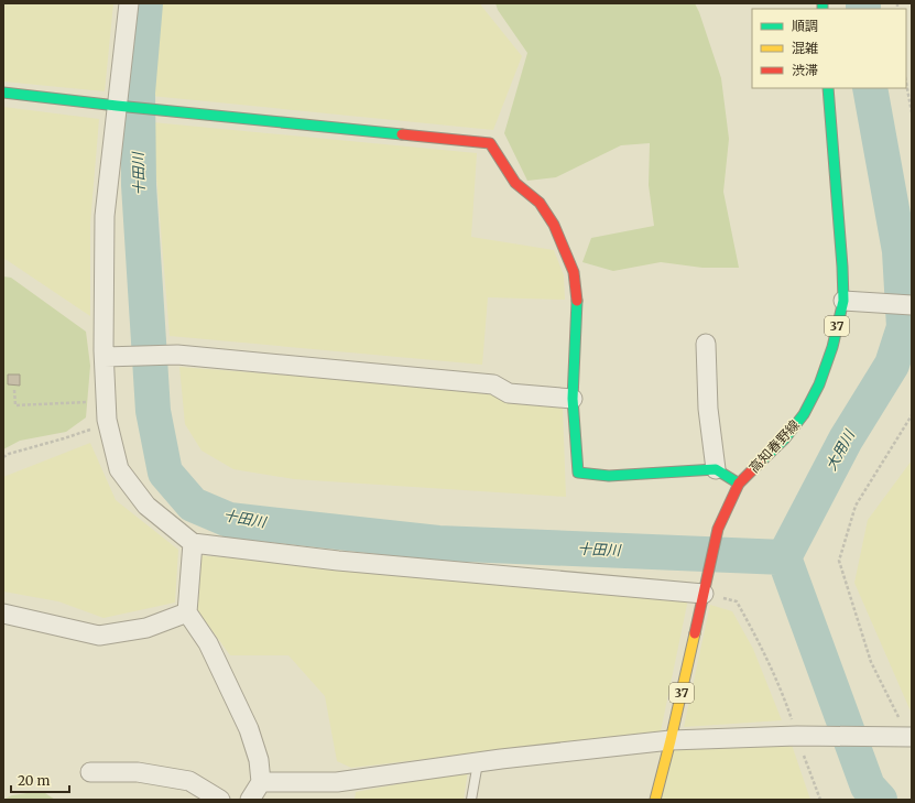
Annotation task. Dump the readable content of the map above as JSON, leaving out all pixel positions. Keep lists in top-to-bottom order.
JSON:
{
  "streets": {
    "street": ["37", "高知春野線"]
  },
  "water": ["十田川", "大用川"],
  "legend": ["順調", "混雑", "渋滞"],
  "scale_bar": "20 m"
}
